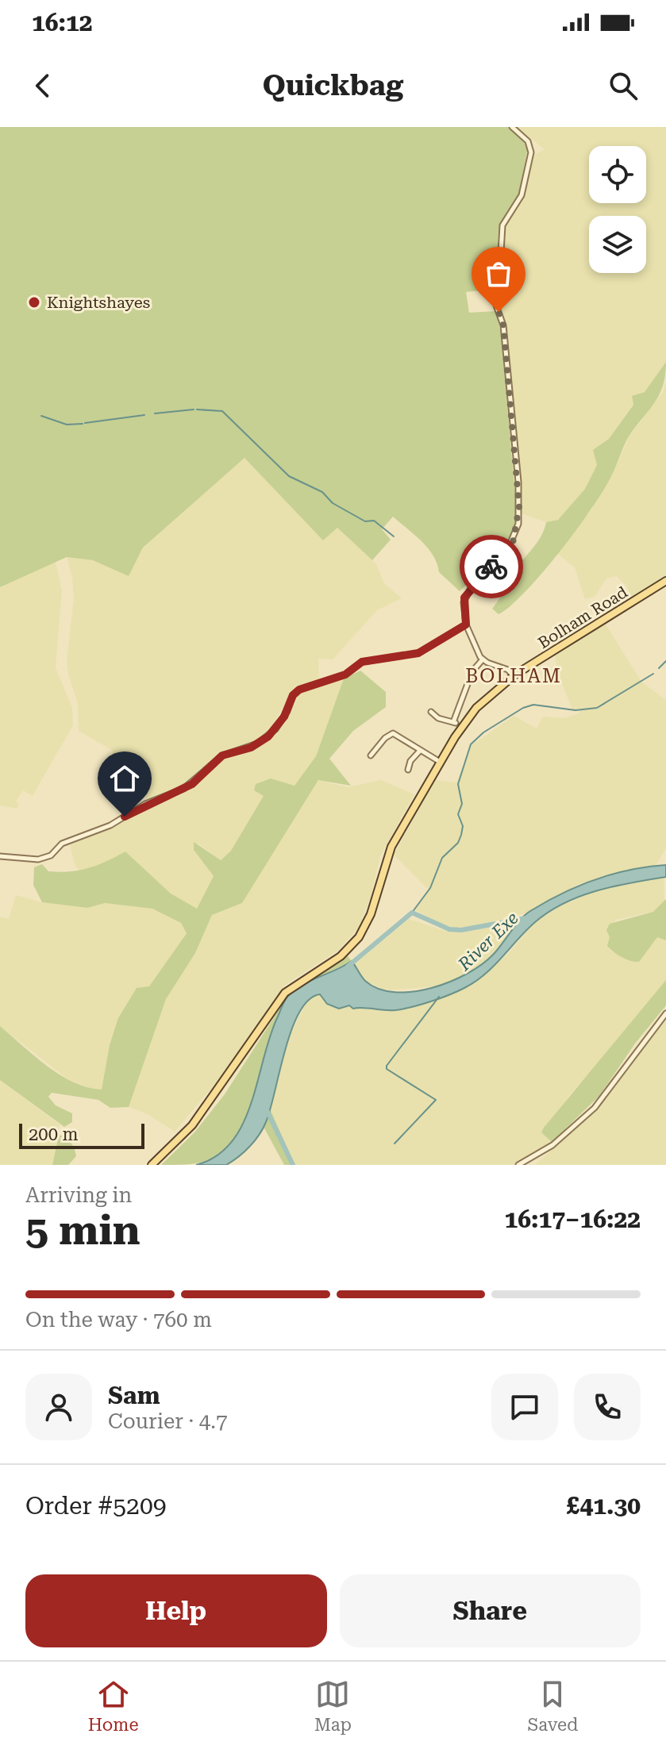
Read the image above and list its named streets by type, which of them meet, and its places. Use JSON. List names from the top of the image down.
{
  "streets": {
    "main road": ["Bolham Road"]
  },
  "districts": ["BOLHAM"],
  "water": ["River Exe"],
  "places": ["Knightshayes"],
  "scale_bar": "200 m",
  "page": {
    "status": "16:12",
    "header": "Quickbag",
    "scale": "200 m",
    "heading": ["5 min", "Arriving in", "16:17–16:22"],
    "panel": [
      "Sam",
      "Courier · 4.7",
      "Order #5209",
      "£41.30"
    ],
    "bar": "On the way · 760 m",
    "buttons": ["Help", "Share"],
    "tabs": ["Home", "Map", "Saved"]
  }
}
